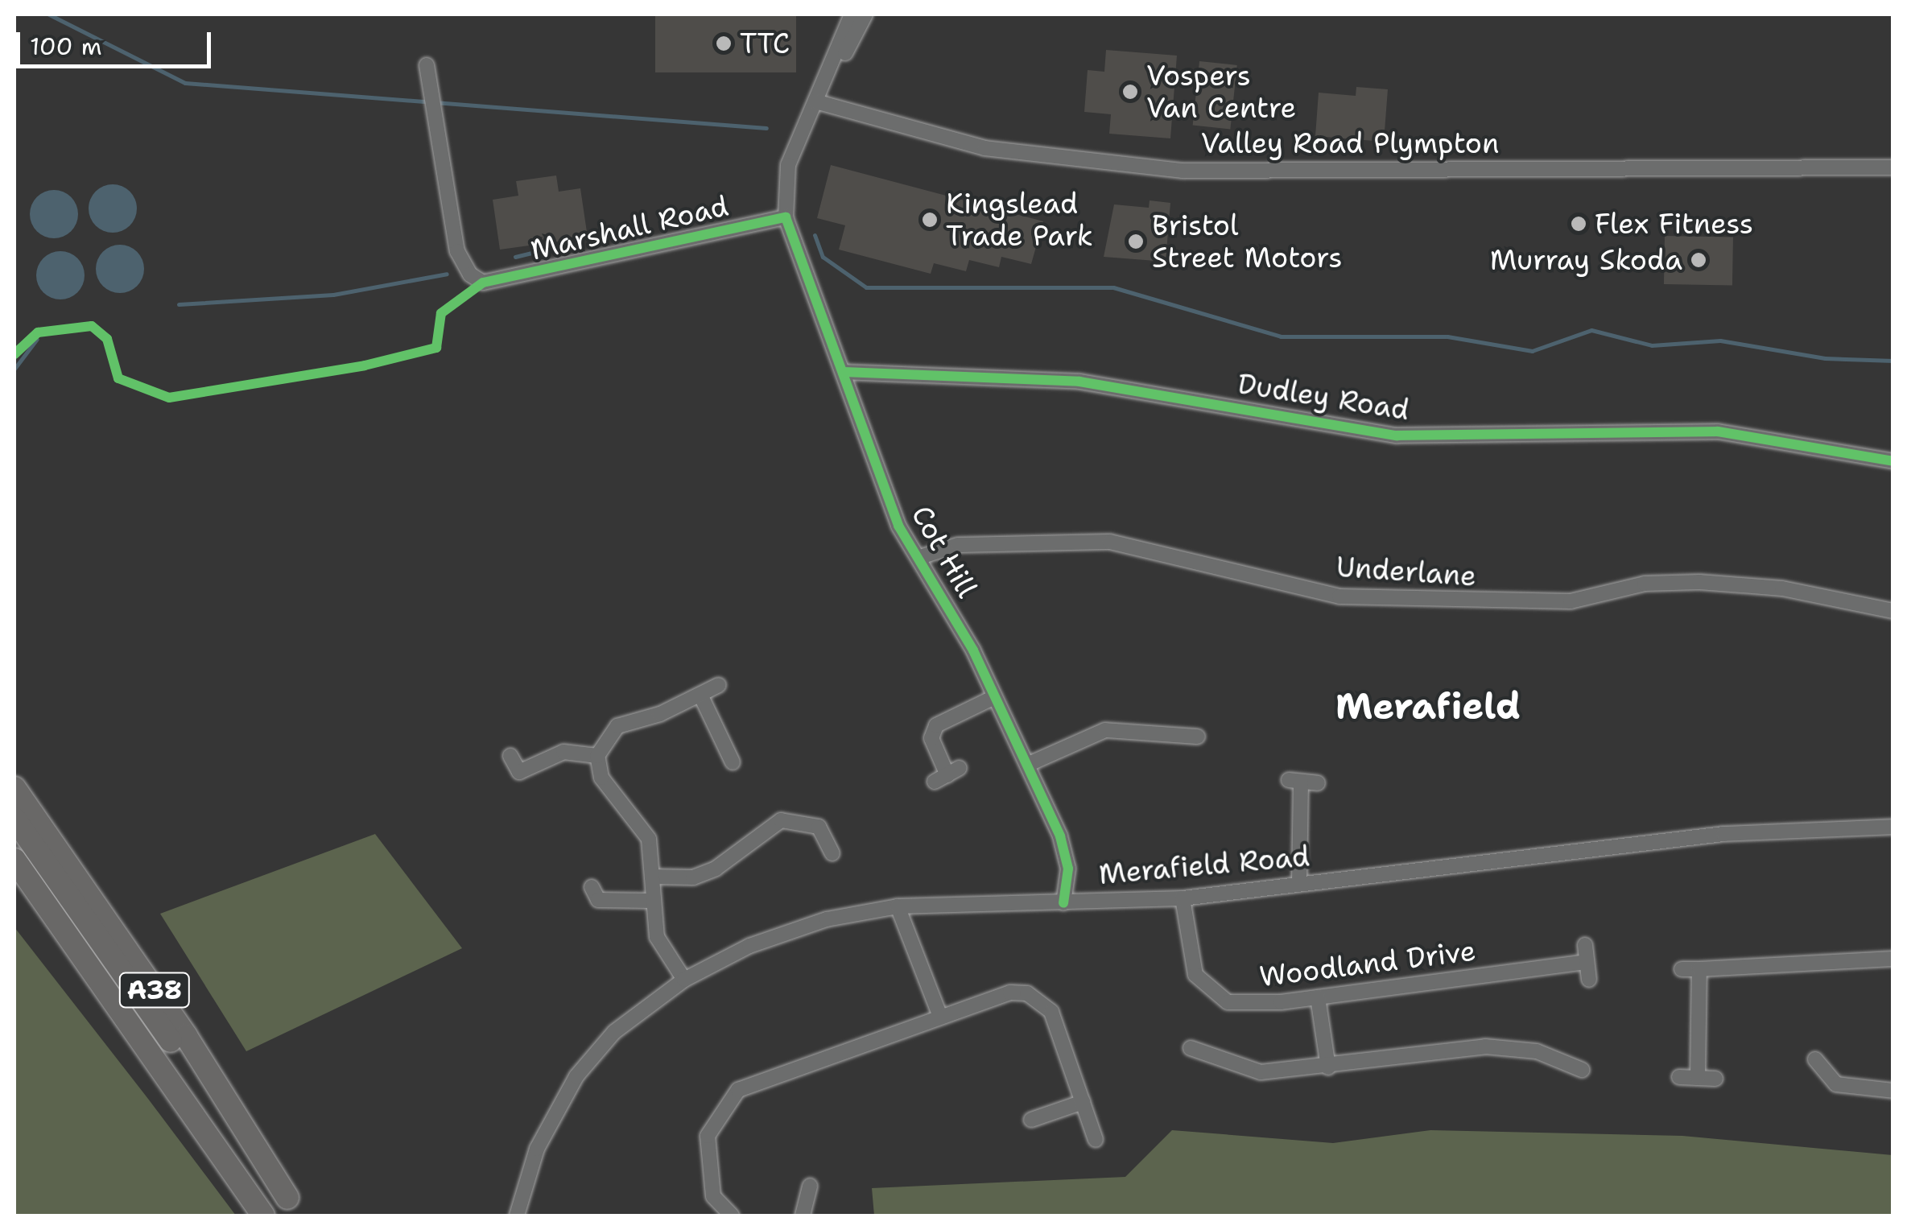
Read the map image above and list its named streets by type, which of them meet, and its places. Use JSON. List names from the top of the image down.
{
  "streets": {
    "highway": ["A38"],
    "street": [
      "Valley Road Plympton",
      "Marshall Road",
      "Dudley Road",
      "Cot Hill",
      "Underlane",
      "Merafield Road",
      "Woodland Drive"
    ]
  },
  "crossings": [
    ["Valley Road Plympton", "Cot Hill"],
    ["Marshall Road", "Cot Hill"],
    ["Dudley Road", "Cot Hill"],
    ["Cot Hill", "Underlane"],
    ["Cot Hill", "Merafield Road"],
    ["Merafield Road", "Woodland Drive"]
  ],
  "districts": ["Merafield"],
  "places": [
    "TTC",
    "Vospers Van Centre",
    "Kingslead Trade Park",
    "Flex Fitness",
    "Bristol Street Motors",
    "Murray Skoda"
  ],
  "scale_bar": "100 m"
}
